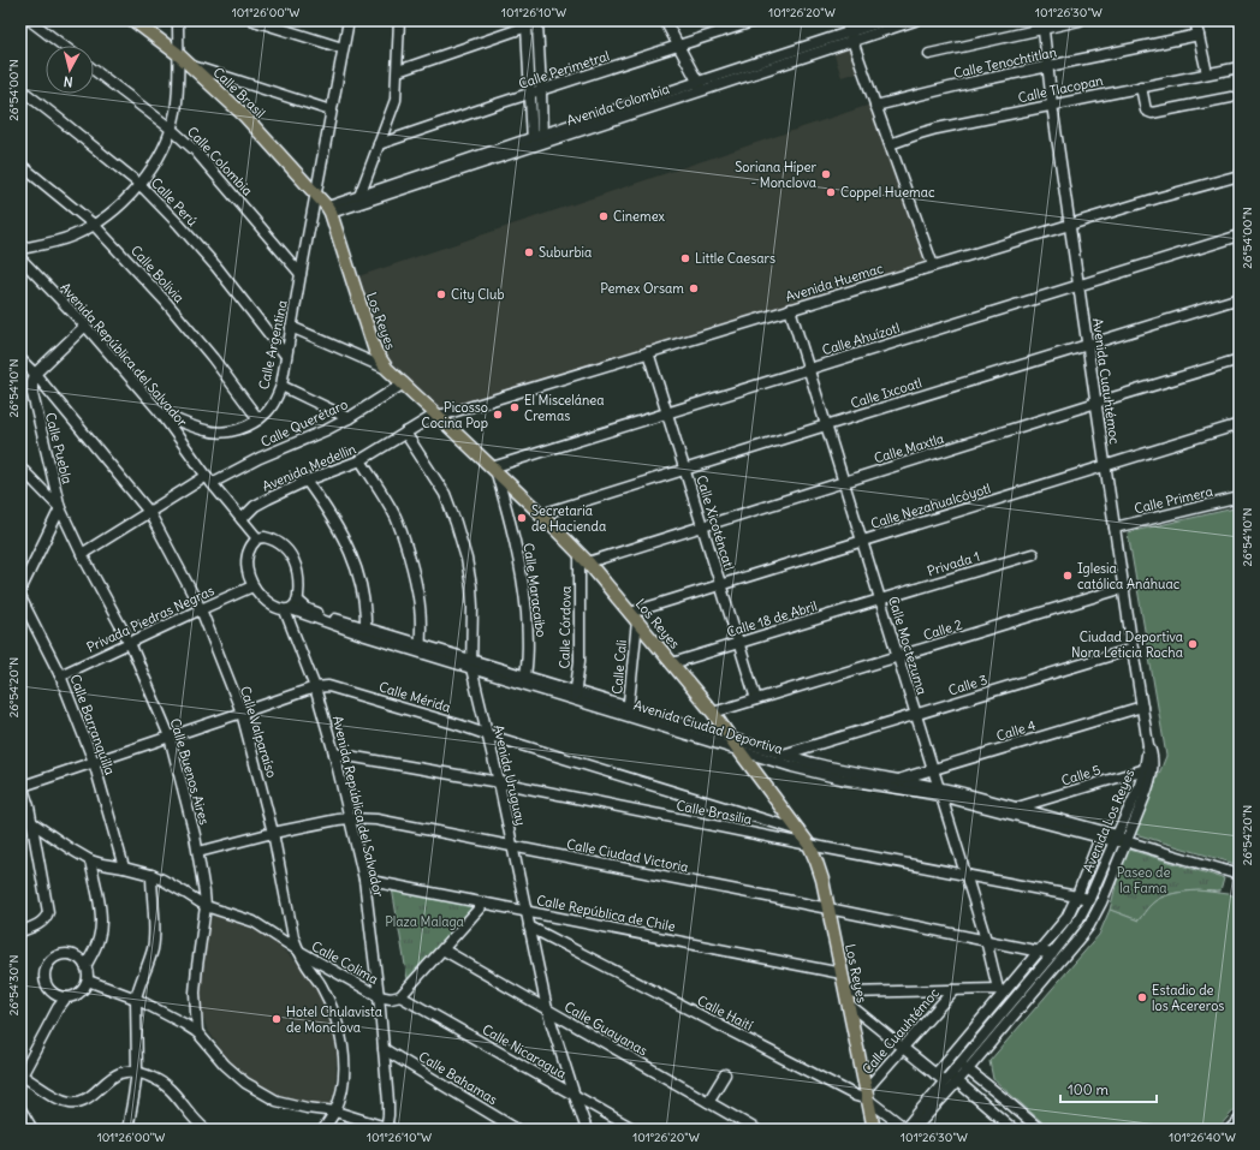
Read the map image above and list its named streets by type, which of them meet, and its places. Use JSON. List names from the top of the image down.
{
  "streets": {
    "main road": ["Calle Brasil", "Los Reyes"],
    "street": [
      "Calle Tenochtitlan",
      "Calle Perimetral",
      "Calle Tlacopan",
      "Avenida Colombia",
      "Calle Colombia",
      "Calle Perú",
      "Calle Bolivia",
      "Avenida Huemac",
      "Calle Ahuízotl",
      "Calle Argentina",
      "Avenida República del Salvador",
      "Avenida Cuauhtémoc",
      "Calle Ixcoatl",
      "Calle Querétaro",
      "Calle Puebla",
      "Calle Maxtla",
      "Avenida Medellin",
      "Calle Primera",
      "Calle Nezahualcóyotl",
      "Calle Xicoténcatl",
      "Privada 1",
      "Calle Maracaibo",
      "Privada Piedras Negras",
      "Calle 18 de Abril",
      "Calle Córdova",
      "Calle 2",
      "Calle Moctezuma",
      "Calle Cali",
      "Calle 3",
      "Calle Mérida",
      "Calle Barranquilla",
      "Avenida Ciudad Deportiva",
      "Calle 4",
      "Calle Valparaíso",
      "Calle Buenos Aires",
      "Avenida Uruguay",
      "Calle 5",
      "Calle Brasilia",
      "Avenida Los Reyes",
      "Calle Ciudad Victoria",
      "Calle República de Chile",
      "Calle Colima",
      "Calle Haití",
      "Calle Guayanas",
      "Calle Cuauhtémoc",
      "Calle Nicaragua",
      "Calle Bahamas"
    ]
  },
  "crossings": [
    ["Calle Tenochtitlan", "Avenida Cuauhtémoc"],
    ["Calle Tlacopan", "Avenida Cuauhtémoc"],
    ["Calle Brasil", "Los Reyes"],
    ["Calle Brasil", "Calle Argentina"],
    ["Avenida Colombia", "Los Reyes"],
    ["Calle Colombia", "Calle Argentina"],
    ["Calle Perú", "Calle Argentina"],
    ["Calle Bolivia", "Calle Argentina"],
    ["Avenida Huemac", "Los Reyes"],
    ["Avenida Huemac", "Avenida Cuauhtémoc"],
    ["Avenida Huemac", "Avenida Medellin"],
    ["Avenida Huemac", "Calle Xicoténcatl"],
    ["Avenida Huemac", "Calle Moctezuma"],
    ["Los Reyes", "Calle Ahuízotl"],
    ["Los Reyes", "Calle Argentina"],
    ["Los Reyes", "Calle Ixcoatl"],
    ["Los Reyes", "Calle Querétaro"],
    ["Los Reyes", "Calle Maxtla"],
    ["Los Reyes", "Avenida Medellin"],
    ["Los Reyes", "Calle Nezahualcóyotl"],
    ["Los Reyes", "Calle Maracaibo"],
    ["Los Reyes", "Calle 18 de Abril"],
    ["Los Reyes", "Calle Córdova"],
    ["Los Reyes", "Calle 2"],
    ["Los Reyes", "Calle Cali"],
    ["Los Reyes", "Calle Mérida"],
    ["Los Reyes", "Avenida Ciudad Deportiva"],
    ["Los Reyes", "Calle Brasilia"],
    ["Los Reyes", "Calle Ciudad Victoria"],
    ["Los Reyes", "Calle República de Chile"],
    ["Los Reyes", "Calle Haití"],
    ["Los Reyes", "Calle Cuauhtémoc"],
    ["Calle Ahuízotl", "Avenida Cuauhtémoc"],
    ["Calle Ahuízotl", "Calle Xicoténcatl"],
    ["Calle Ahuízotl", "Calle Maracaibo"],
    ["Calle Ahuízotl", "Calle Moctezuma"],
    ["Calle Argentina", "Avenida República del Salvador"],
    ["Avenida República del Salvador", "Calle Querétaro"],
    ["Avenida República del Salvador", "Avenida Medellin"],
    ["Avenida República del Salvador", "Privada Piedras Negras"],
    ["Avenida República del Salvador", "Calle Mérida"],
    ["Avenida República del Salvador", "Avenida Ciudad Deportiva"],
    ["Avenida República del Salvador", "Calle Brasilia"],
    ["Avenida República del Salvador", "Calle Ciudad Victoria"],
    ["Avenida República del Salvador", "Calle República de Chile"],
    ["Avenida República del Salvador", "Calle Colima"],
    ["Avenida República del Salvador", "Calle Bahamas"],
    ["Avenida Cuauhtémoc", "Calle Ixcoatl"],
    ["Avenida Cuauhtémoc", "Calle Maxtla"],
    ["Avenida Cuauhtémoc", "Calle Primera"],
    ["Avenida Cuauhtémoc", "Calle Nezahualcóyotl"],
    ["Avenida Cuauhtémoc", "Calle 2"],
    ["Avenida Cuauhtémoc", "Calle 3"],
    ["Avenida Cuauhtémoc", "Calle 4"],
    ["Avenida Cuauhtémoc", "Avenida Los Reyes"],
    ["Calle Ixcoatl", "Calle Xicoténcatl"],
    ["Calle Ixcoatl", "Calle Moctezuma"],
    ["Calle Querétaro", "Calle Valparaíso"],
    ["Calle Querétaro", "Calle Buenos Aires"],
    ["Calle Puebla", "Calle Valparaíso"],
    ["Calle Puebla", "Calle Buenos Aires"],
    ["Calle Maxtla", "Calle Xicoténcatl"],
    ["Calle Maxtla", "Calle Córdova"],
    ["Calle Maxtla", "Calle Moctezuma"],
    ["Avenida Medellin", "Avenida Uruguay"],
    ["Calle Nezahualcóyotl", "Calle Xicoténcatl"],
    ["Calle Nezahualcóyotl", "Calle Moctezuma"],
    ["Calle Nezahualcóyotl", "Calle Cali"],
    ["Calle Xicoténcatl", "Calle 18 de Abril"],
    ["Calle Xicoténcatl", "Calle 2"],
    ["Privada 1", "Calle 18 de Abril"],
    ["Privada 1", "Calle Moctezuma"],
    ["Calle Maracaibo", "Avenida Ciudad Deportiva"],
    ["Privada Piedras Negras", "Calle Barranquilla"],
    ["Privada Piedras Negras", "Avenida Ciudad Deportiva"],
    ["Privada Piedras Negras", "Calle Valparaíso"],
    ["Privada Piedras Negras", "Calle Buenos Aires"],
    ["Calle 18 de Abril", "Calle Moctezuma"],
    ["Calle Córdova", "Avenida Ciudad Deportiva"],
    ["Calle 2", "Calle Moctezuma"],
    ["Calle Moctezuma", "Calle 3"],
    ["Calle Moctezuma", "Avenida Ciudad Deportiva"],
    ["Calle Moctezuma", "Calle 4"],
    ["Calle Moctezuma", "Calle Brasilia"],
    ["Calle Moctezuma", "Calle Ciudad Victoria"],
    ["Calle Cali", "Avenida Ciudad Deportiva"],
    ["Calle 3", "Avenida Ciudad Deportiva"],
    ["Calle Mérida", "Calle Barranquilla"],
    ["Calle Mérida", "Calle Valparaíso"],
    ["Calle Mérida", "Calle Buenos Aires"],
    ["Calle Mérida", "Avenida Uruguay"],
    ["Calle Barranquilla", "Calle Colima"],
    ["Avenida Ciudad Deportiva", "Calle 4"],
    ["Avenida Ciudad Deportiva", "Avenida Uruguay"],
    ["Avenida Ciudad Deportiva", "Calle 5"],
    ["Avenida Ciudad Deportiva", "Avenida Los Reyes"],
    ["Calle Valparaíso", "Calle Ciudad Victoria"],
    ["Calle Valparaíso", "Calle Colima"],
    ["Calle Buenos Aires", "Calle Ciudad Victoria"],
    ["Calle Buenos Aires", "Calle Colima"],
    ["Avenida Uruguay", "Calle Brasilia"],
    ["Avenida Uruguay", "Calle Ciudad Victoria"],
    ["Avenida Uruguay", "Calle República de Chile"],
    ["Avenida Uruguay", "Calle Haití"],
    ["Avenida Uruguay", "Calle Guayanas"],
    ["Avenida Uruguay", "Calle Nicaragua"],
    ["Calle 5", "Avenida Los Reyes"],
    ["Calle Brasilia", "Avenida Los Reyes"],
    ["Avenida Los Reyes", "Calle Ciudad Victoria"],
    ["Avenida Los Reyes", "Calle Haití"],
    ["Calle Haití", "Calle Cuauhtémoc"]
  ],
  "parks": ["Paseo de la Fama", "Plaza Malaga"],
  "places": [
    "Soriana Híper - Monclova",
    "Coppel Huemac",
    "Cinemex",
    "Suburbia",
    "Little Caesars",
    "Pemex Orsam",
    "City Club",
    "El Miscelánea Cremas",
    "Picosso Cocina Pop",
    "Secretaria de Hacienda",
    "Iglesia católica Anáhuac",
    "Ciudad Deportiva Nora Leticia Rocha",
    "Estadio de los Acereros",
    "Hotel Chulavista de Monclova"
  ],
  "scale_bar": "100 m",
  "north": "bottom",
  "coordinates": [
    "101°26'00\"W",
    "101°26'10\"W",
    "101°26'20\"W",
    "101°26'30\"W",
    "26°54'00\"N",
    "26°54'10\"N",
    "26°54'20\"N",
    "26°54'30\"N",
    "101°26'40\"W"
  ]
}
